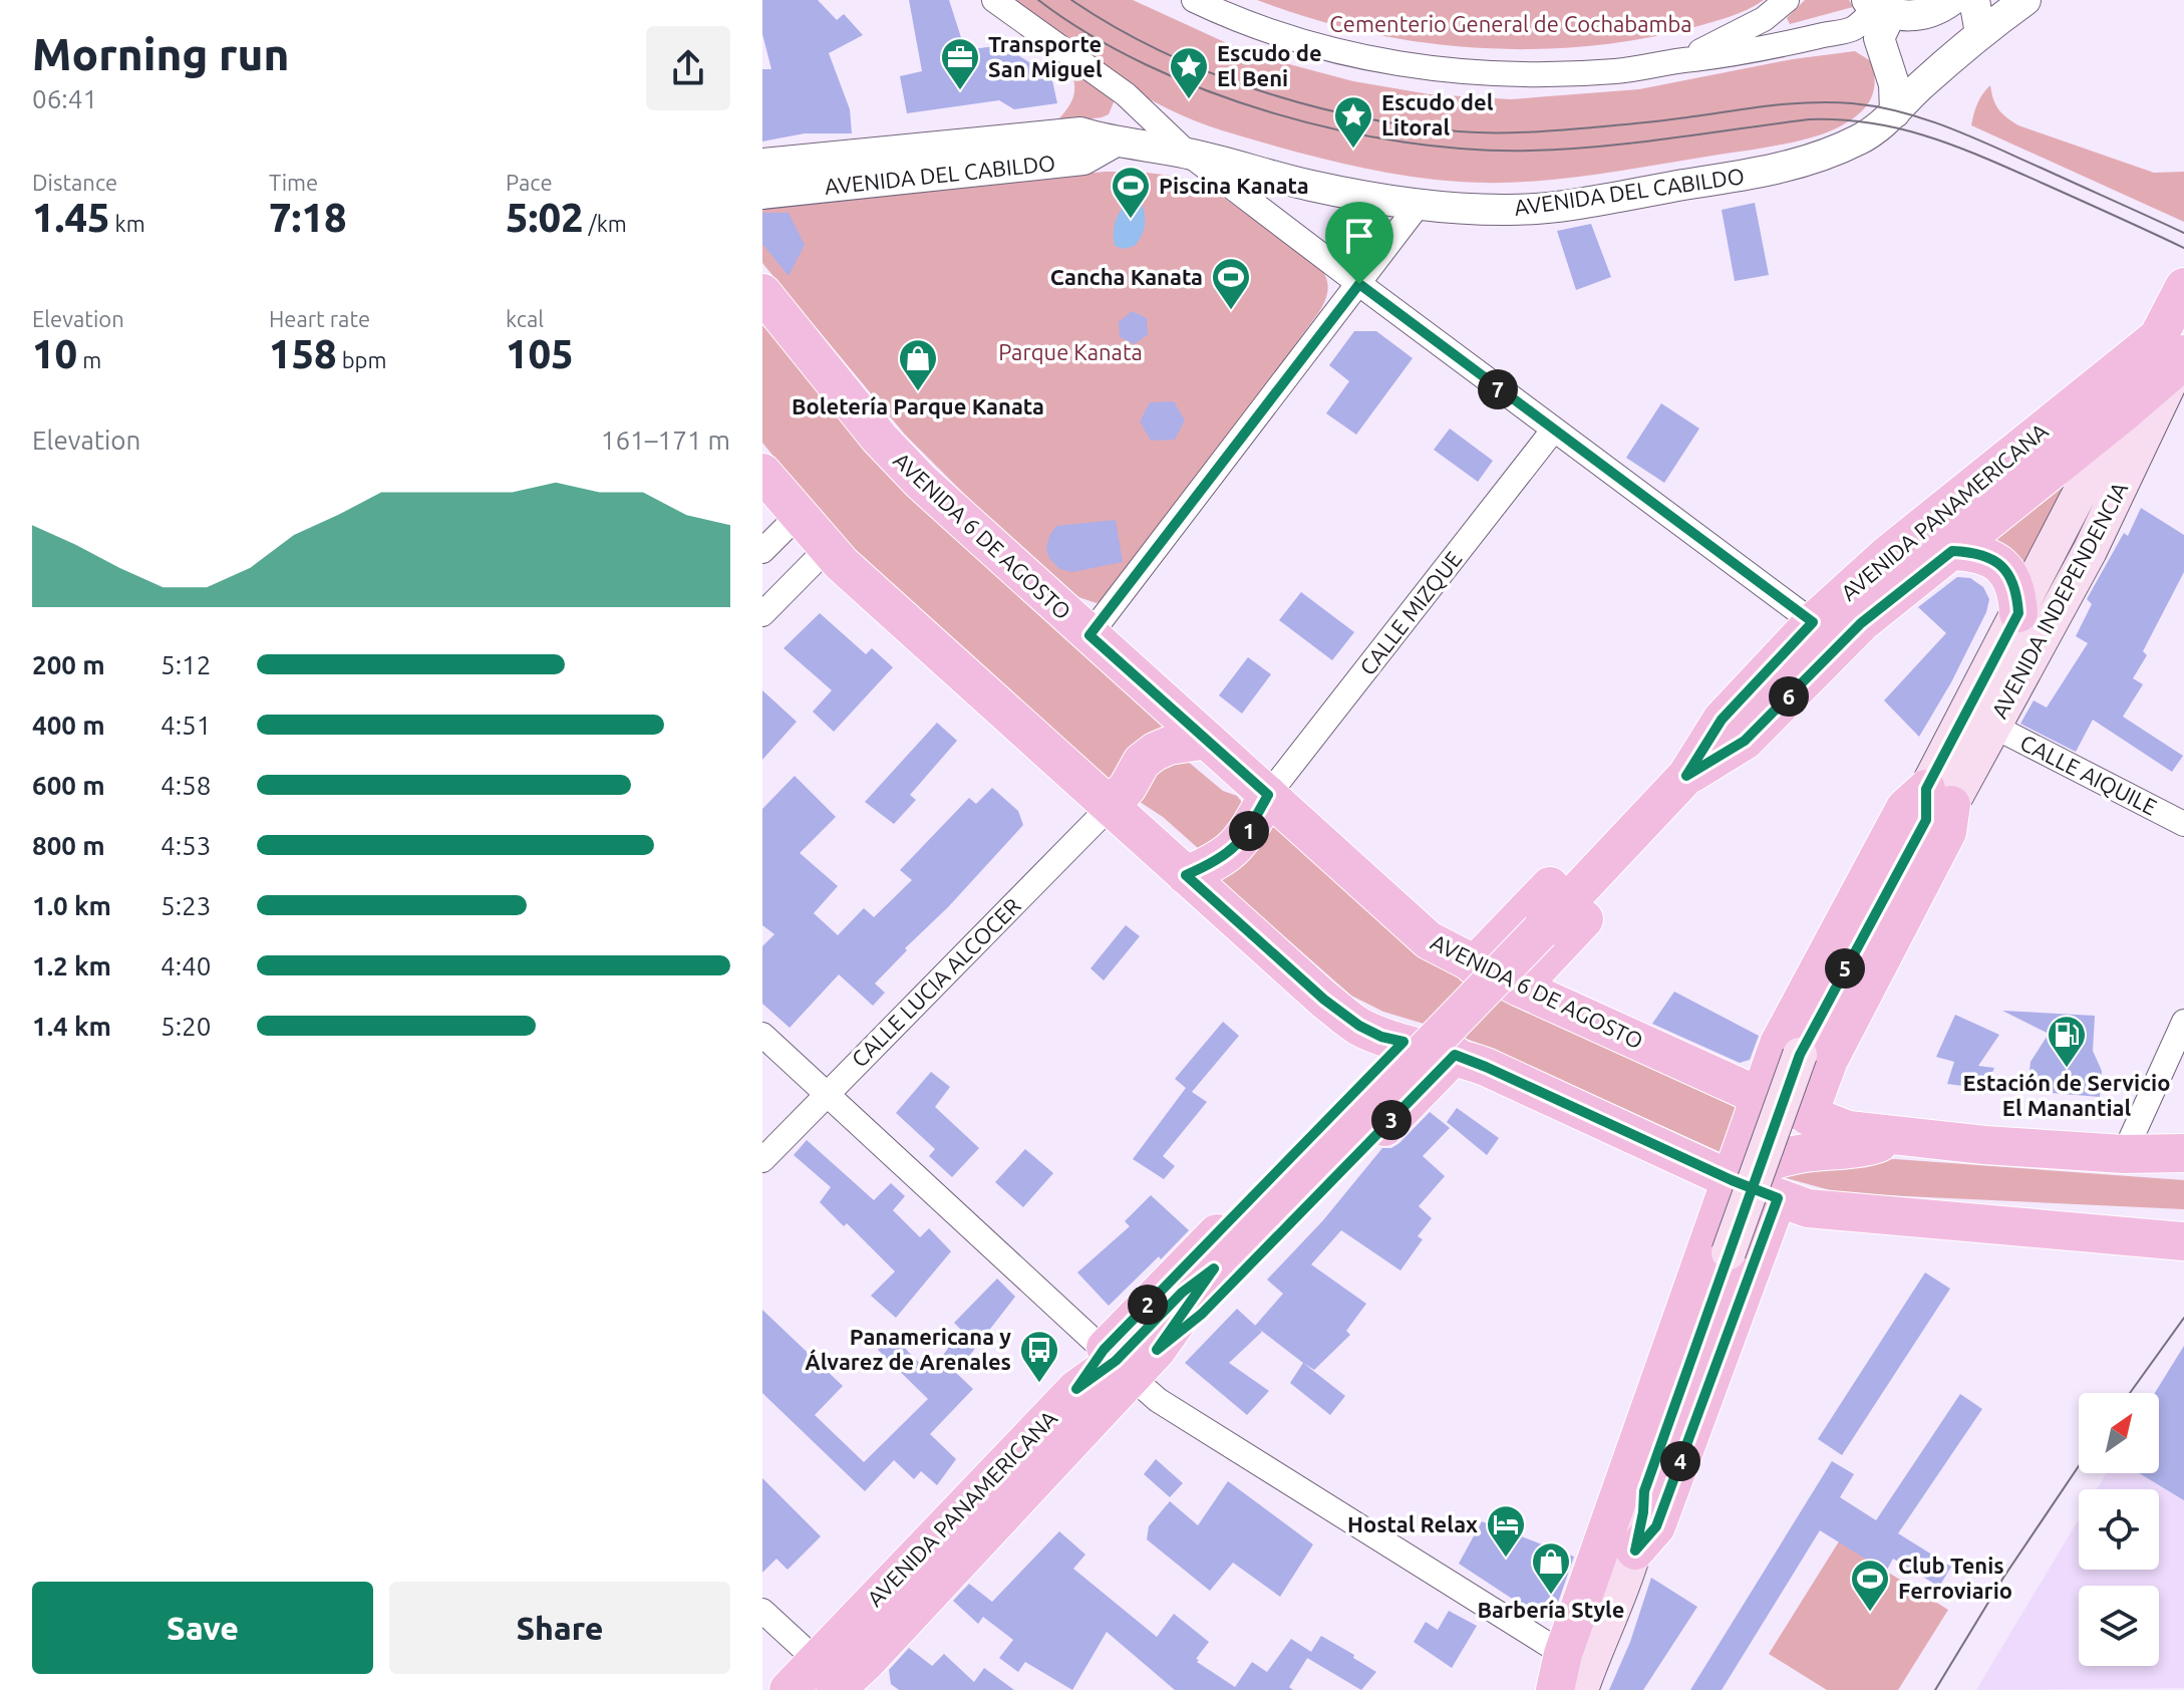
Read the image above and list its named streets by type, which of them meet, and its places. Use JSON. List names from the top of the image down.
{
  "streets": {
    "main road": ["AVENIDA PANAMERICANA", "AVENIDA 6 DE AGOSTO", "AVENIDA INDEPENDENCIA"],
    "street": [
      "AVENIDA DEL CABILDO",
      "CALLE MIZQUE",
      "CALLE AIQUILE",
      "CALLE LUCIA ALCOCER"
    ]
  },
  "crossings": [
    ["AVENIDA PANAMERICANA", "AVENIDA INDEPENDENCIA"],
    ["AVENIDA 6 DE AGOSTO", "CALLE MIZQUE"],
    ["AVENIDA 6 DE AGOSTO", "CALLE LUCIA ALCOCER"],
    ["AVENIDA INDEPENDENCIA", "CALLE AIQUILE"],
    ["CALLE MIZQUE", "CALLE LUCIA ALCOCER"]
  ],
  "parks": ["Cementerio General de Cochabamba", "Parque Kanata"],
  "places": {
    "office": ["Transporte San Miguel"],
    "place": ["Escudo de El Beni", "Escudo del Litoral"],
    "sports": ["Piscina Kanata", "Cancha Kanata", "Club Tenis Ferroviario"],
    "shop": ["Boletería Parque Kanata", "Barbería Style"],
    "fuel station": ["Estación de Servicio El Manantial"],
    "bus stop": ["Panamericana y Álvarez de Arenales"],
    "hotel": ["Hostal Relax"]
  },
  "north": "top right",
  "page": {
    "heading": ["Morning run", "06:41"],
    "stats": [
      ["Distance", "1.45 km"],
      ["Time", "7:18"],
      ["Pace", "5:02 /km"],
      ["Elevation", "10 m"],
      ["Heart rate", "158 bpm"],
      ["kcal", "105"]
    ],
    "pins": [
      "7",
      "6",
      "1",
      "5",
      "3",
      "2",
      "4"
    ],
    "chart": ["Elevation", "161–171 m"],
    "list": [
      {
        "name": "200 m",
        "note": "5:12"
      },
      {
        "name": "400 m",
        "note": "4:51"
      },
      {
        "name": "600 m",
        "note": "4:58"
      },
      {
        "name": "800 m",
        "note": "4:53"
      },
      {
        "name": "1.0 km",
        "note": "5:23"
      },
      {
        "name": "1.2 km",
        "note": "4:40"
      },
      {
        "name": "1.4 km",
        "note": "5:20"
      }
    ],
    "buttons": ["Save", "Share"]
  }
}
